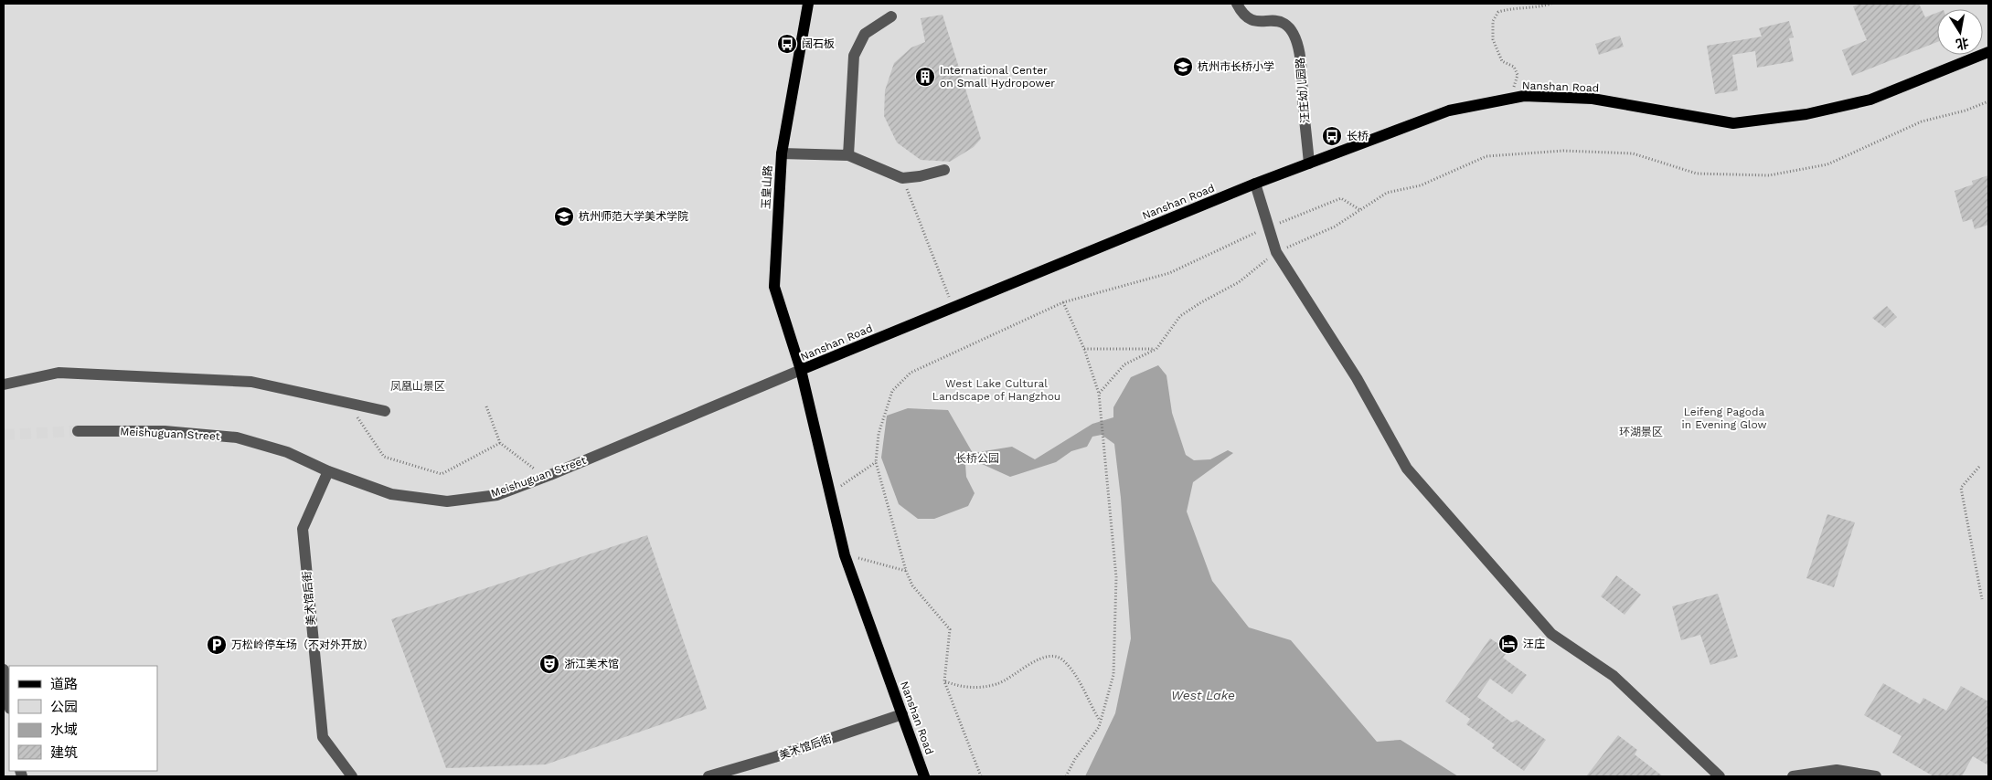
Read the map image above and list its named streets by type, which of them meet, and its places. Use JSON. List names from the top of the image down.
{
  "streets": {
    "main road": ["Nanshan Road", "玉皇山路"],
    "street": ["汪庄幼儿园路", "Meishuguan Street", "美术馆后街"]
  },
  "crossings": [
    ["Nanshan Road", "汪庄幼儿园路"],
    ["Nanshan Road", "玉皇山路"],
    ["Nanshan Road", "Meishuguan Street"],
    ["Nanshan Road", "美术馆后街"],
    ["玉皇山路", "Meishuguan Street"],
    ["Meishuguan Street", "美术馆后街"]
  ],
  "water": ["West Lake"],
  "parks": [
    "West Lake Cultural Landscape of Hangzhou",
    "凤凰山景区",
    "Leifeng Pagoda in Evening Glow",
    "环湖景区",
    "长桥公园"
  ],
  "places": {
    "bus stop": ["阔石板", "长桥"],
    "school or university": ["杭州市长桥小学", "杭州师范大学美术学院"],
    "building": ["International Center on Small Hydropower"],
    "hotel": ["汪庄"],
    "parking": ["万松岭停车场（不对外开放）"],
    "theatre": ["浙江美术馆"]
  },
  "legend": [
    "道路",
    "公园",
    "水域",
    "建筑"
  ],
  "north": "bottom"
}
